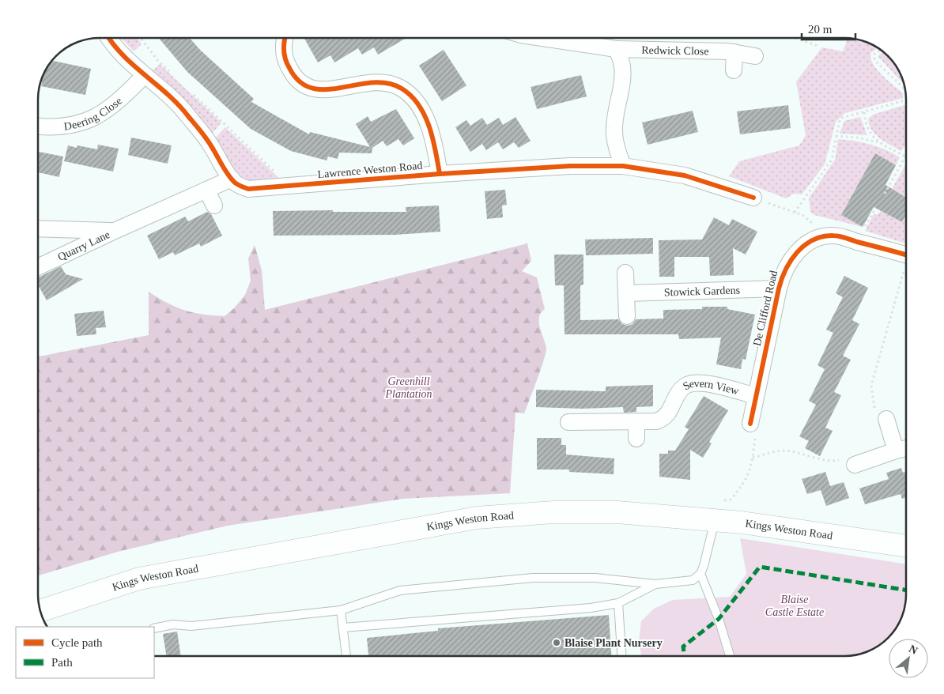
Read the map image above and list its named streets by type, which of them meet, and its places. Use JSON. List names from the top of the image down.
{
  "streets": {
    "main road": ["Kings Weston Road"],
    "street": [
      "Redwick Close",
      "Deering Close",
      "Lawrence Weston Road",
      "Quarry Lane",
      "Stowick Gardens",
      "De Clifford Road",
      "Severn View"
    ]
  },
  "crossings": [
    ["Deering Close", "Lawrence Weston Road"],
    ["Lawrence Weston Road", "Quarry Lane"],
    ["Stowick Gardens", "De Clifford Road"],
    ["De Clifford Road", "Severn View"]
  ],
  "parks": ["Greenhill Plantation", "Blaise Castle Estate"],
  "places": ["Blaise Plant Nursery"],
  "legend": ["Cycle path", "Path"],
  "scale_bar": "20 m",
  "north": "top right"
}
